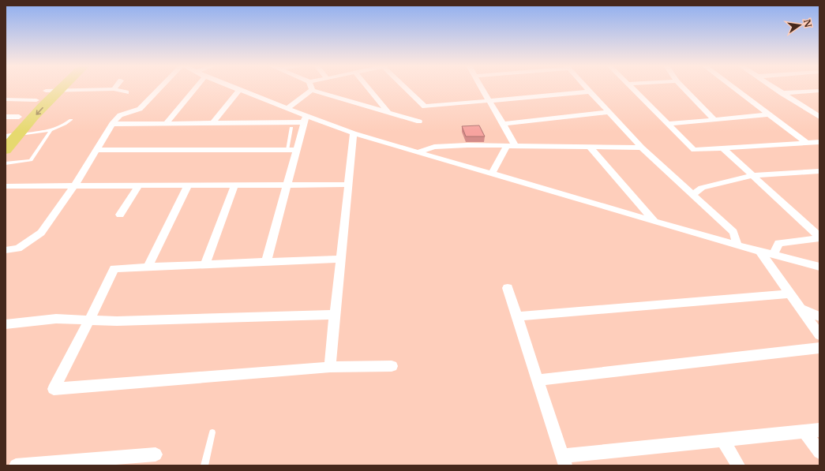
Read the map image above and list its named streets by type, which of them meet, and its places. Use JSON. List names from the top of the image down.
{
  "north": "right"
}
